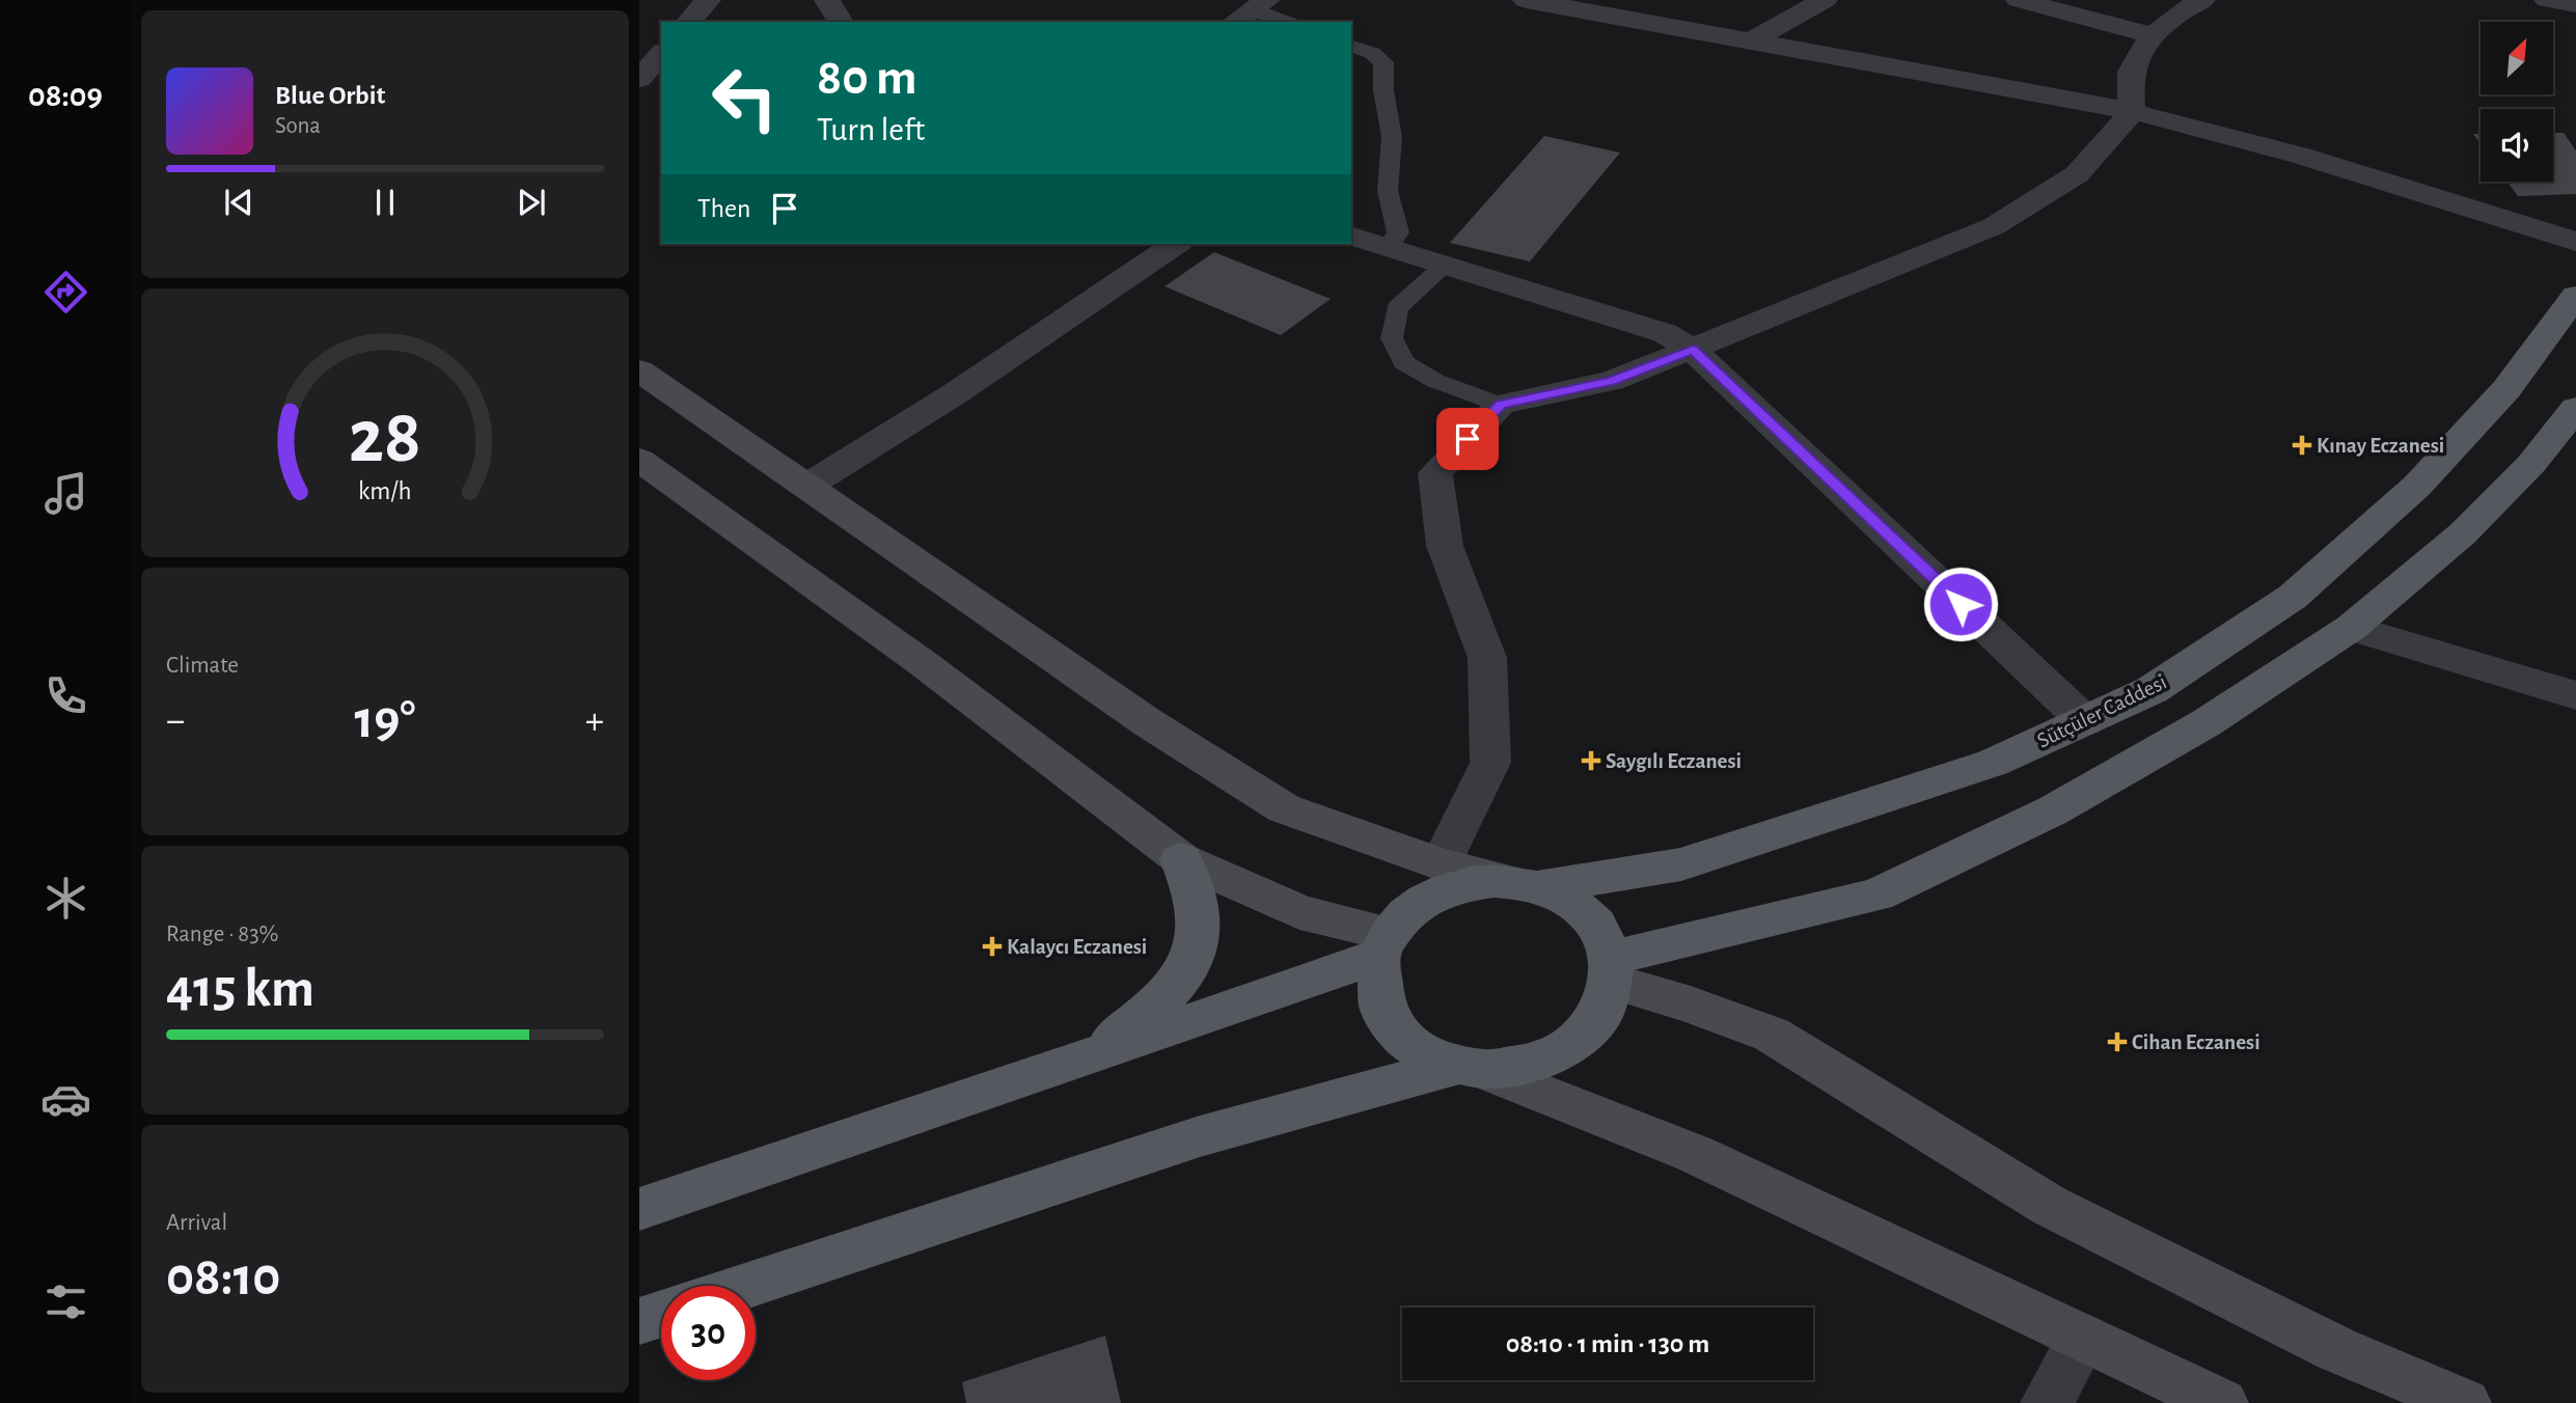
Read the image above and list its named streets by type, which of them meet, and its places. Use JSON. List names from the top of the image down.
{
  "streets": {
    "main road": ["Sütçüler Caddesi"]
  },
  "places": {
    "health": [
      "Kınay Eczanesi",
      "Saygılı Eczanesi",
      "Kalaycı Eczanesi",
      "Cihan Eczanesi"
    ]
  },
  "north": "top right",
  "page": {
    "tabs": "08:09",
    "turn": ["80 m", "Turn left"],
    "song": ["Blue Orbit", "Sona"],
    "then": "Then",
    "tile": [
      "Climate",
      ["Range · 83%", "415 km"],
      ["Arrival", "08:10"]
    ],
    "heat": ["−", "19°", "+"],
    "limit": "30",
    "trip": "08:10 · 1 min · 130 m",
    "gauge": ["28", "km/h"]
  }
}
